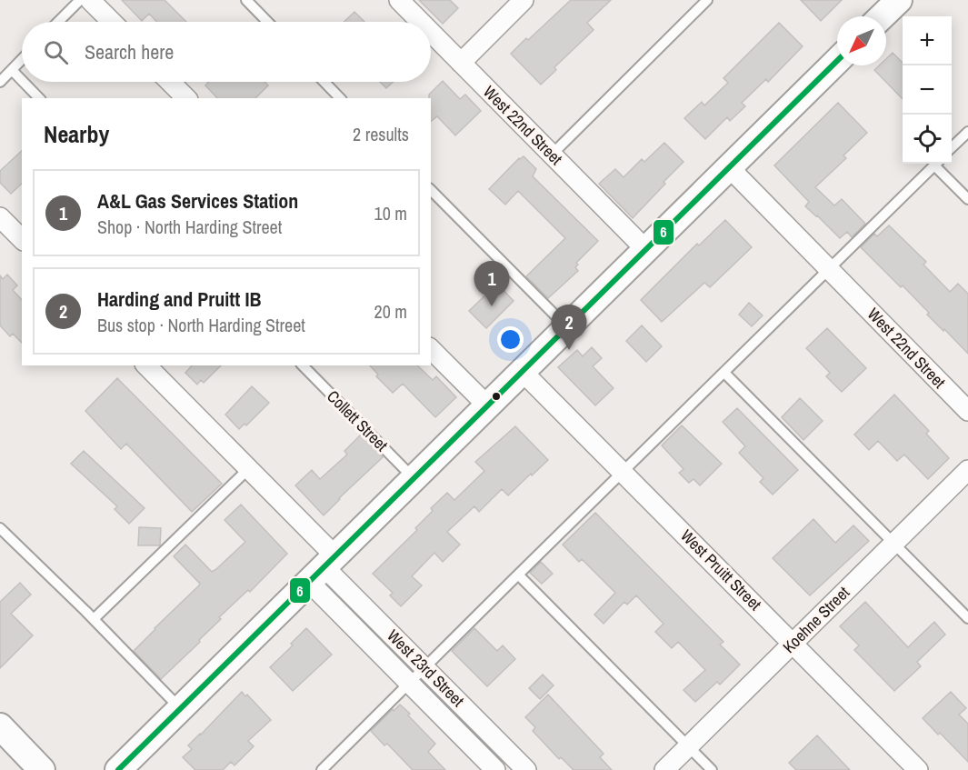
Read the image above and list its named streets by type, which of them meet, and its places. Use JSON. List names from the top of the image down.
{
  "streets": {
    "street": [
      "West 22nd Street",
      "West Pruitt Street",
      "Koehne Street",
      "West 23rd Street"
    ],
    "lane": ["Collett Street"]
  },
  "crossings": [
    ["West Pruitt Street", "Koehne Street"]
  ],
  "lines": ["transit line 6"],
  "north": "bottom left",
  "page": {
    "map_buttons": ["+", "−"],
    "search": "Search here",
    "heading": ["Nearby", "2 results"],
    "list": [
      {
        "mark": "1",
        "name": "A&L Gas Services Station",
        "note": "Shop · North Harding Street",
        "value": "10 m"
      },
      {
        "mark": "2",
        "name": "Harding and Pruitt IB",
        "note": "Bus stop · North Harding Street",
        "value": "20 m"
      }
    ],
    "pins": ["1", "2"]
  }
}
